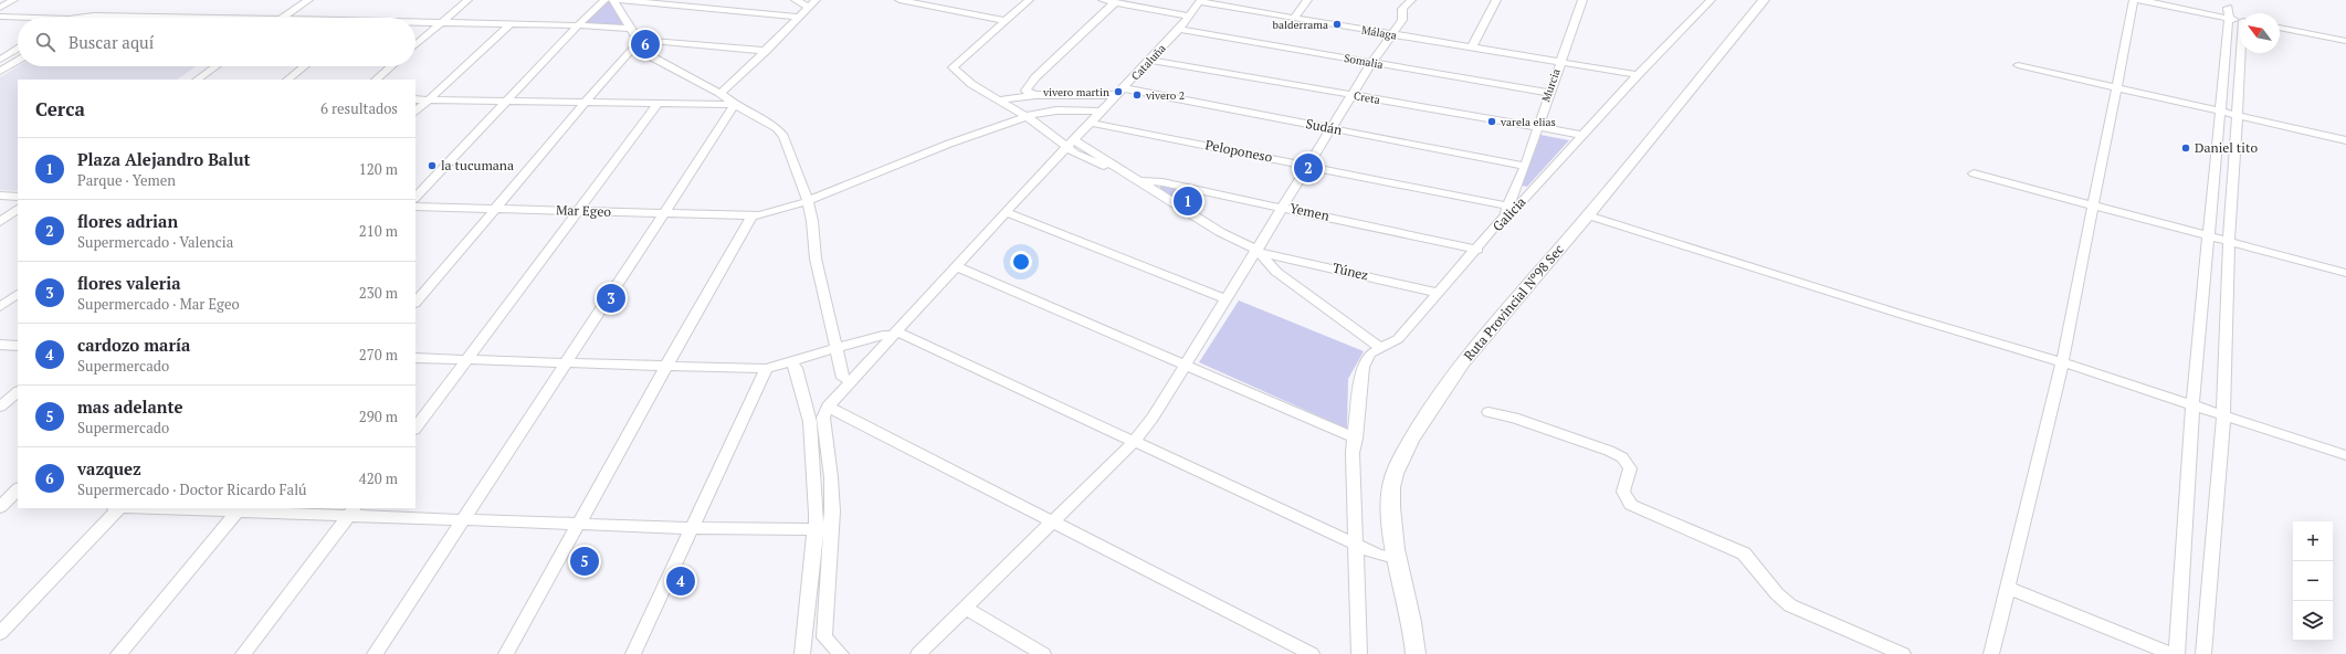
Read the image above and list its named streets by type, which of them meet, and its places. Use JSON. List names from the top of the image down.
{
  "streets": {
    "street": [
      "Málaga",
      "Somalia",
      "Cataluña",
      "Murcia",
      "Creta",
      "Sudán",
      "Peloponeso",
      "Mar Egeo",
      "Yemen",
      "Galicia",
      "Túnez",
      "Ruta Provincial Nº98 Sec"
    ]
  },
  "crossings": [
    ["Málaga", "Cataluña"],
    ["Málaga", "Murcia"],
    ["Málaga", "Galicia"],
    ["Somalia", "Cataluña"],
    ["Somalia", "Murcia"],
    ["Cataluña", "Creta"],
    ["Cataluña", "Sudán"],
    ["Cataluña", "Peloponeso"],
    ["Cataluña", "Mar Egeo"],
    ["Murcia", "Creta"],
    ["Murcia", "Sudán"],
    ["Murcia", "Peloponeso"],
    ["Murcia", "Galicia"],
    ["Creta", "Galicia"],
    ["Peloponeso", "Galicia"],
    ["Yemen", "Galicia"],
    ["Galicia", "Túnez"]
  ],
  "places": [
    "balderrama",
    "vivero martin",
    "vivero 2",
    "varela elias",
    "Daniel tito",
    "la tucumana"
  ],
  "north": "top left",
  "page": {
    "search": "Buscar aquí",
    "pins": [
      "6",
      "2",
      "1",
      "3",
      "5",
      "4"
    ],
    "heading": ["Cerca", "6 resultados"],
    "list": [
      {
        "mark": "1",
        "name": "Plaza Alejandro Balut",
        "note": "Parque · Yemen",
        "value": "120 m"
      },
      {
        "mark": "2",
        "name": "flores adrian",
        "note": "Supermercado · Valencia",
        "value": "210 m"
      },
      {
        "mark": "3",
        "name": "flores valeria",
        "note": "Supermercado · Mar Egeo",
        "value": "230 m"
      },
      {
        "mark": "4",
        "name": "cardozo maría",
        "note": "Supermercado",
        "value": "270 m"
      },
      {
        "mark": "5",
        "name": "mas adelante",
        "note": "Supermercado",
        "value": "290 m"
      },
      {
        "mark": "6",
        "name": "vazquez",
        "note": "Supermercado · Doctor Ricardo Falú",
        "value": "420 m"
      }
    ],
    "map_buttons": ["+", "−"]
  }
}
